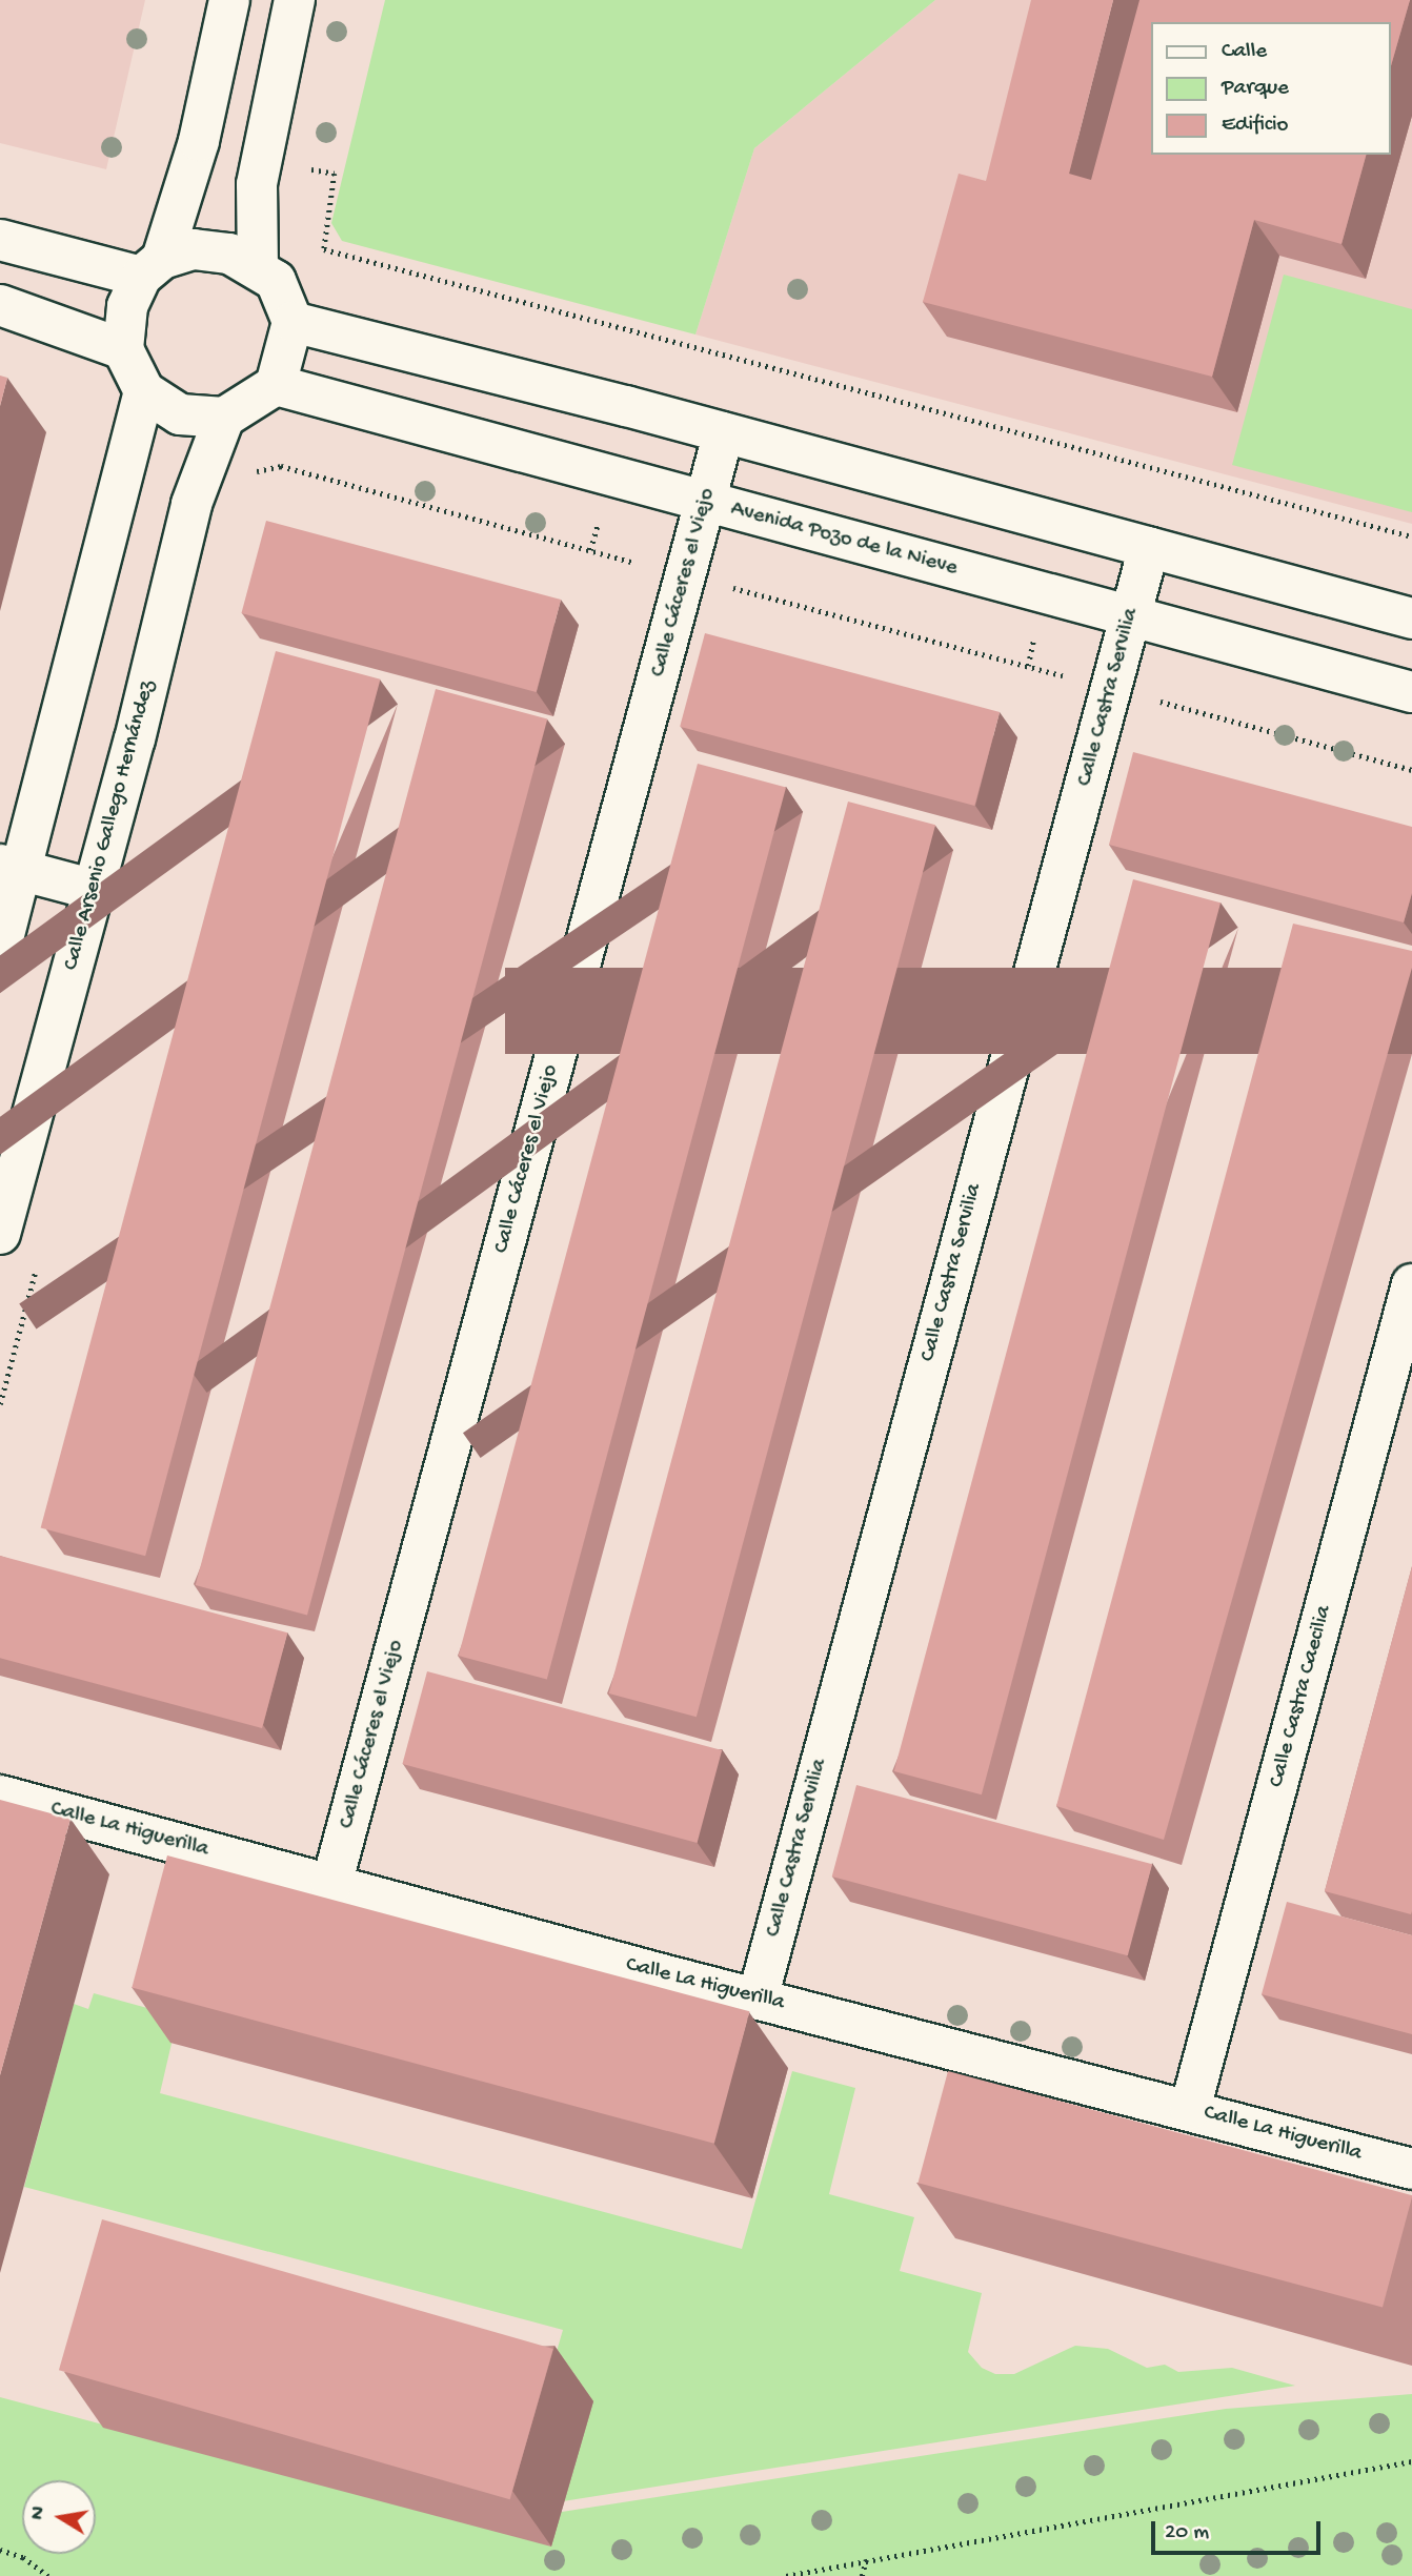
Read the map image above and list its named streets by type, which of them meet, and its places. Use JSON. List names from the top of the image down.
{
  "streets": {
    "street": [
      "Avenida Pozo de la Nieve",
      "Calle Cáceres el Viejo",
      "Calle Castra Servilia",
      "Calle Arsenio Gallego Hernández",
      "Calle Castra Caecilia",
      "Calle La Higuerilla"
    ]
  },
  "crossings": [
    ["Avenida Pozo de la Nieve", "Calle Cáceres el Viejo"],
    ["Avenida Pozo de la Nieve", "Calle Castra Servilia"],
    ["Avenida Pozo de la Nieve", "Calle Arsenio Gallego Hernández"],
    ["Calle Cáceres el Viejo", "Calle La Higuerilla"],
    ["Calle Castra Servilia", "Calle La Higuerilla"],
    ["Calle Castra Caecilia", "Calle La Higuerilla"]
  ],
  "legend": ["Calle", "Parque", "Edificio"],
  "scale_bar": "20 m",
  "north": "left"
}
